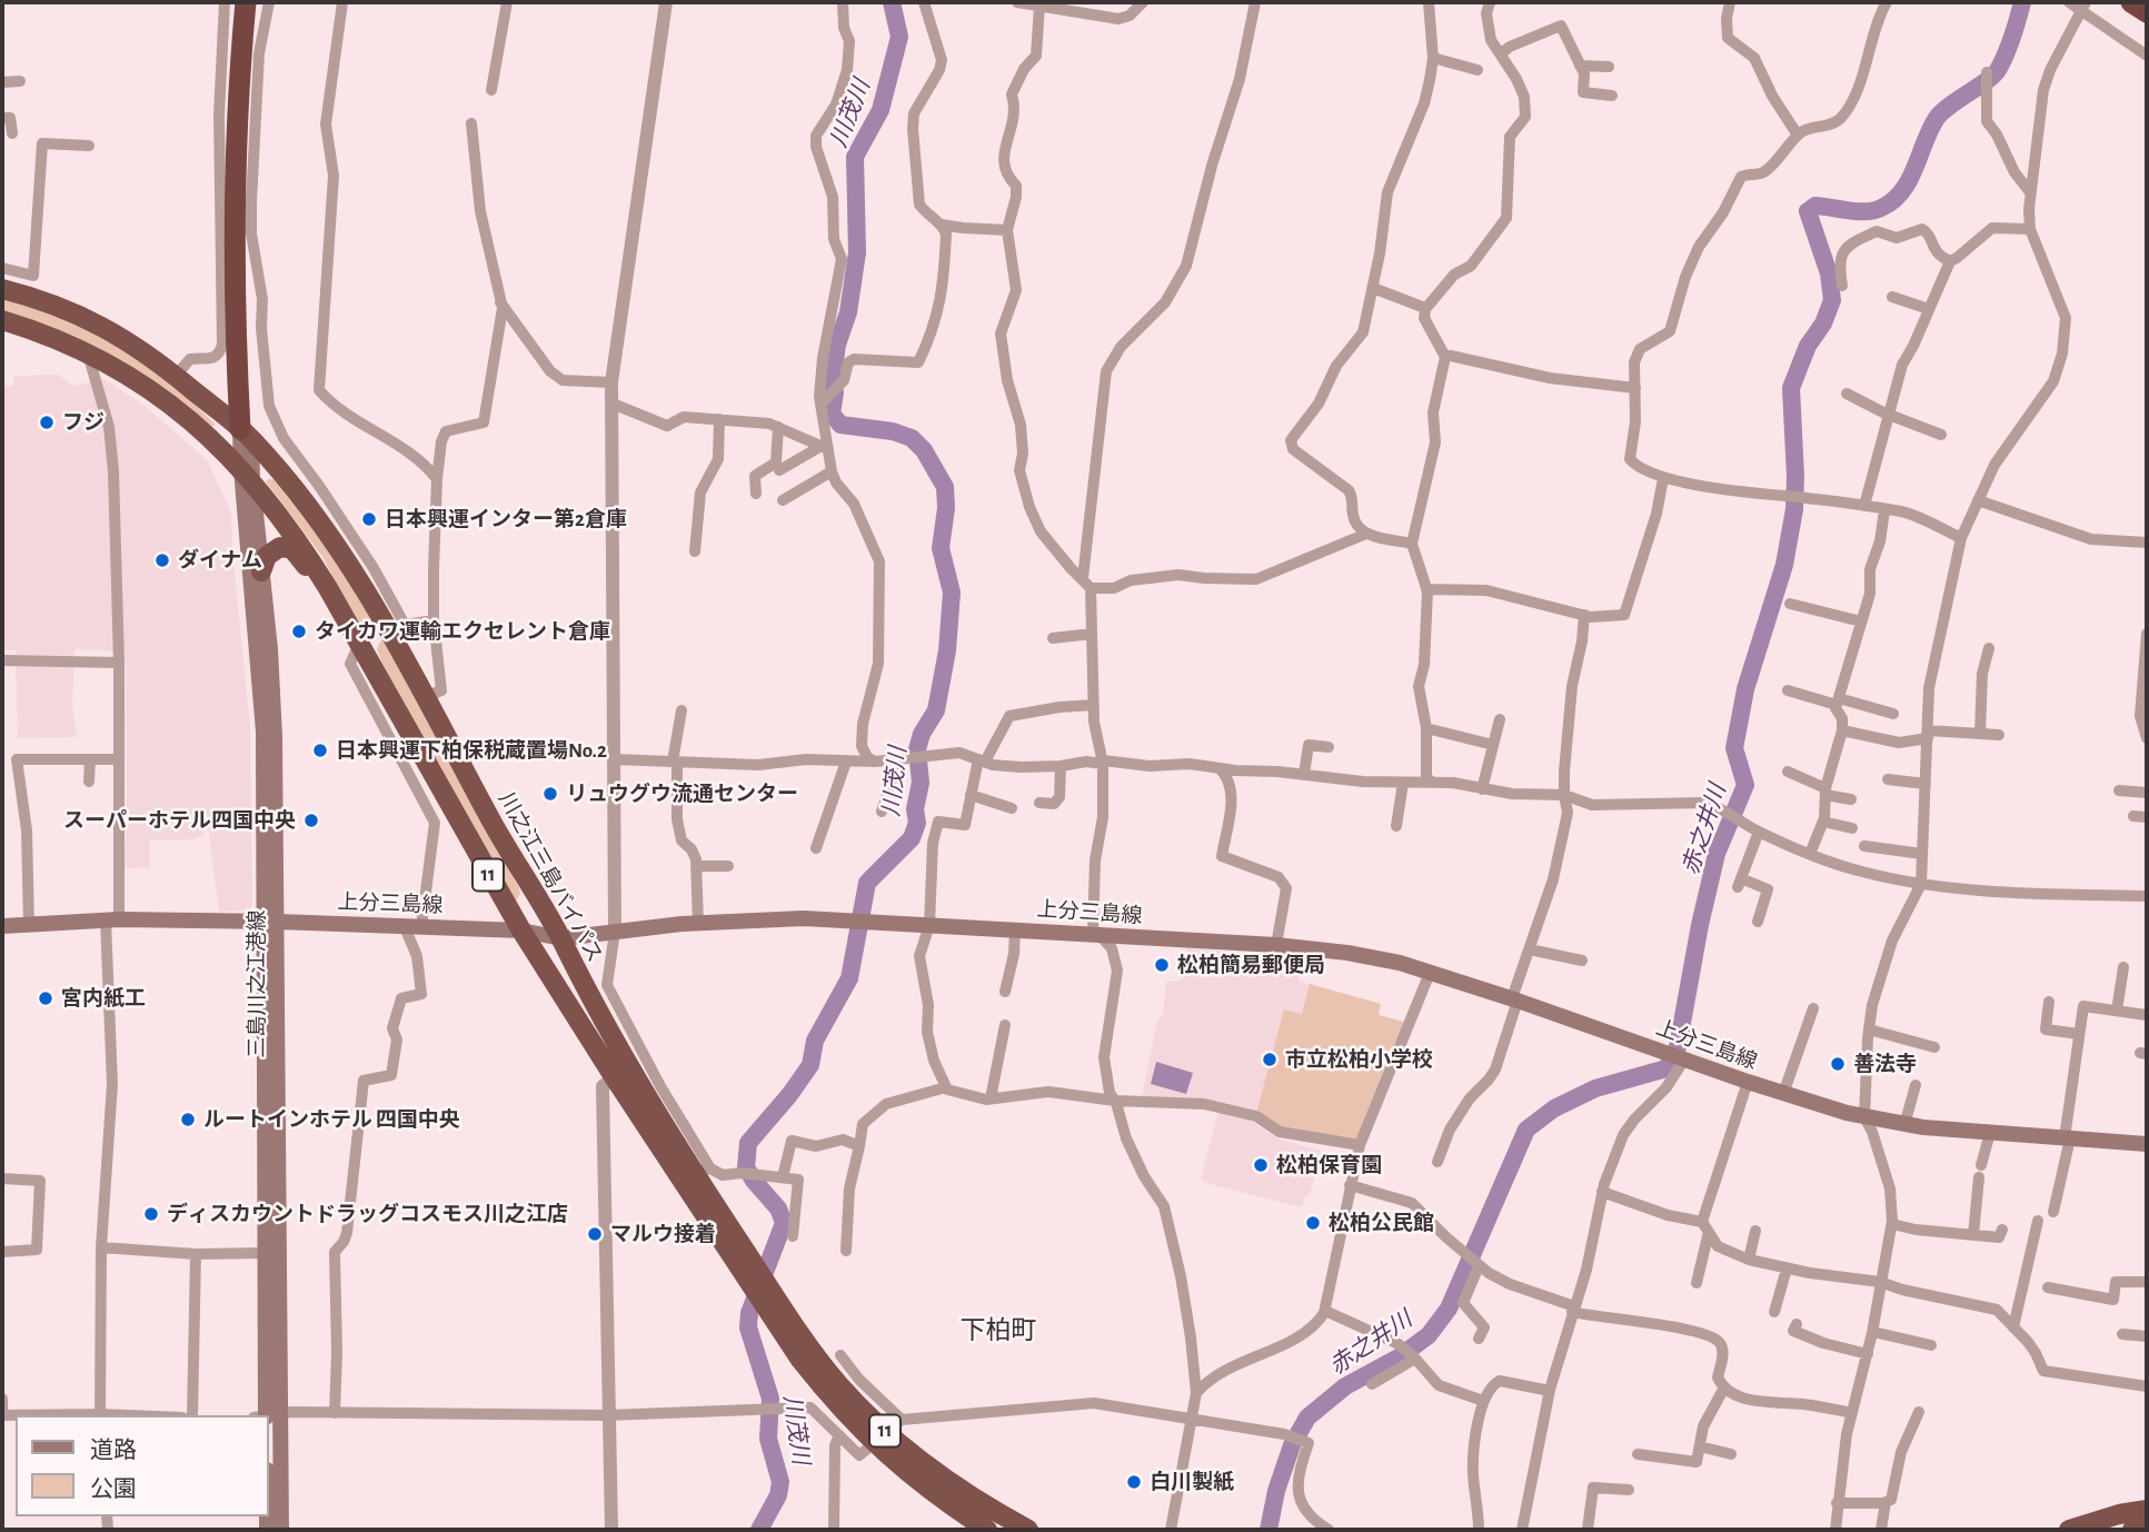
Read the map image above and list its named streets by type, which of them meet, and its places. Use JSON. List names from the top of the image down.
{
  "streets": {
    "highway": ["11", "川之江三島バイパス"],
    "main road": ["上分三島線", "三島川之江港線"]
  },
  "crossings": [
    ["川之江三島バイパス", "上分三島線"],
    ["川之江三島バイパス", "三島川之江港線"],
    ["上分三島線", "三島川之江港線"]
  ],
  "districts": ["下柏町"],
  "water": ["川茂川", "赤之井川"],
  "places": [
    "フジ",
    "日本興運インター第2倉庫",
    "ダイナム",
    "タイカワ運輸エクセレント倉庫",
    "日本興運下柏保税蔵置場No.2",
    "リュウグウ流通センター",
    "スーパーホテル四国中央",
    "松柏簡易郵便局",
    "宮内紙工",
    "市立松柏小学校",
    "善法寺",
    "ルートインホテル 四国中央",
    "松柏保育園",
    "ディスカウントドラッグコスモス川之江店",
    "松柏公民館",
    "マルウ接着",
    "白川製紙"
  ],
  "legend": ["道路", "公園"]
}
